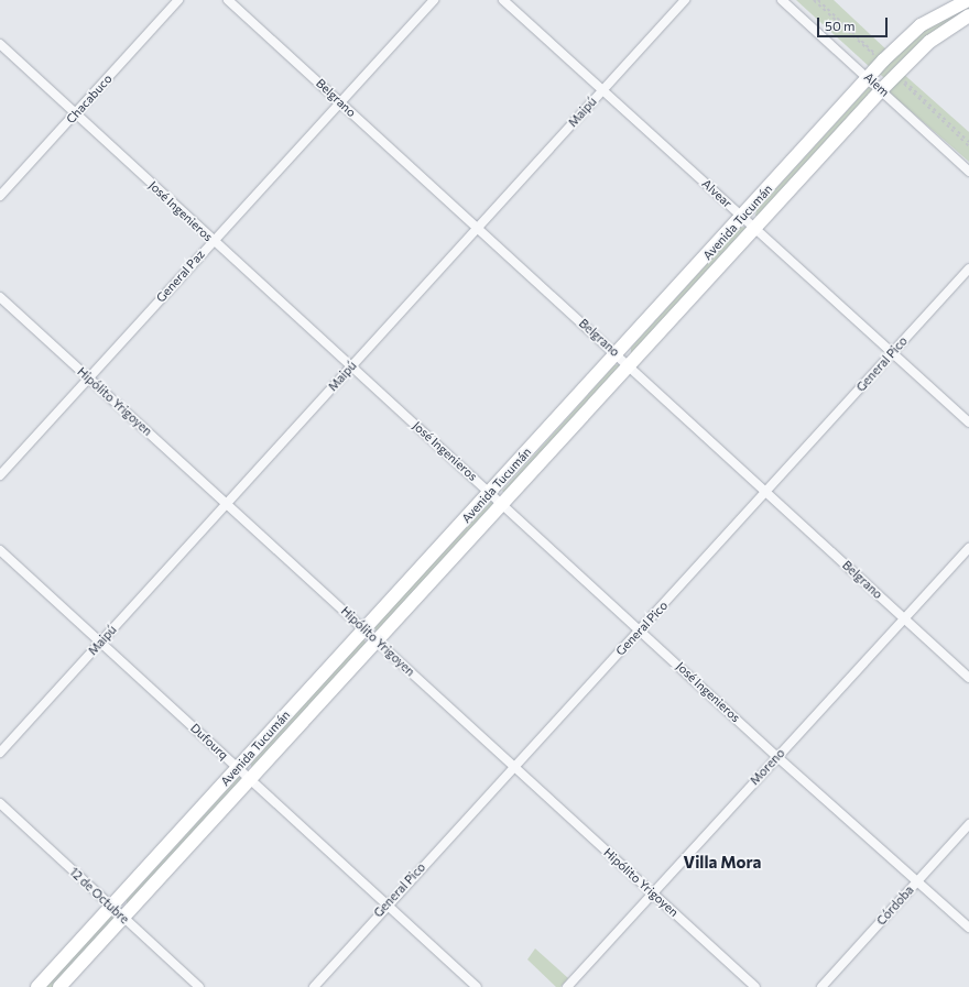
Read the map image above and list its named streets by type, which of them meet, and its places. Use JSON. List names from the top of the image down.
{
  "streets": {
    "main road": ["Avenida Tucumán"],
    "street": [
      "Alem",
      "Belgrano",
      "Chacabuco",
      "Maipú",
      "Alvear",
      "José Ingenieros",
      "General Paz",
      "General Pico",
      "Hipólito Yrigoyen",
      "Dufourq",
      "Moreno",
      "12 de Octubre",
      "Córdoba"
    ]
  },
  "crossings": [
    ["Alem", "Avenida Tucumán"],
    ["Belgrano", "Maipú"],
    ["Belgrano", "Avenida Tucumán"],
    ["Belgrano", "General Paz"],
    ["Belgrano", "General Pico"],
    ["Belgrano", "Moreno"],
    ["Chacabuco", "José Ingenieros"],
    ["Maipú", "Alvear"],
    ["Maipú", "José Ingenieros"],
    ["Maipú", "Hipólito Yrigoyen"],
    ["Maipú", "Dufourq"],
    ["Alvear", "Avenida Tucumán"],
    ["Alvear", "General Pico"],
    ["José Ingenieros", "Avenida Tucumán"],
    ["José Ingenieros", "General Paz"],
    ["José Ingenieros", "General Pico"],
    ["José Ingenieros", "Moreno"],
    ["José Ingenieros", "Córdoba"],
    ["Avenida Tucumán", "Hipólito Yrigoyen"],
    ["Avenida Tucumán", "Dufourq"],
    ["Avenida Tucumán", "12 de Octubre"],
    ["General Paz", "Hipólito Yrigoyen"],
    ["General Pico", "Hipólito Yrigoyen"],
    ["General Pico", "Dufourq"],
    ["Hipólito Yrigoyen", "Moreno"]
  ],
  "districts": ["Villa Mora"],
  "scale_bar": "50 m"
}
